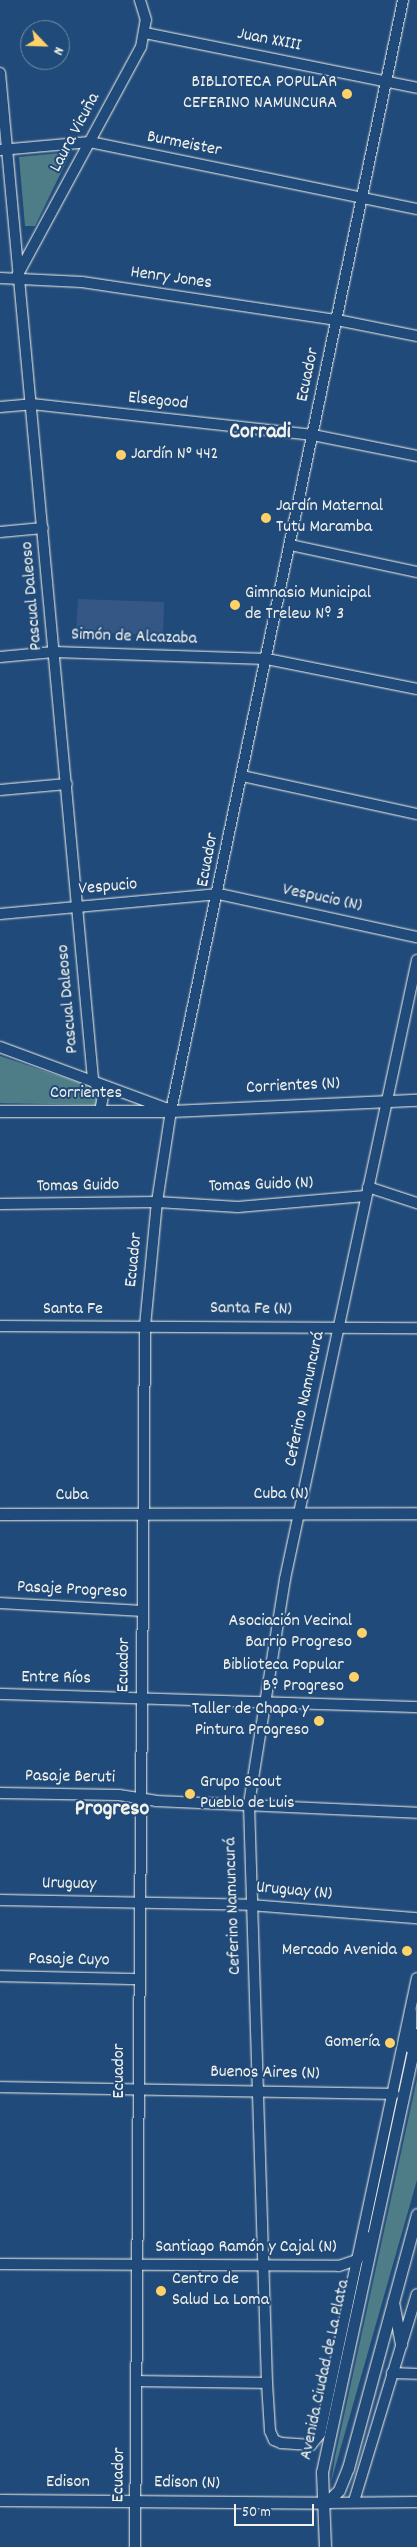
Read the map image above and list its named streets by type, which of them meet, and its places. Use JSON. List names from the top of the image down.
{
  "streets": {
    "street": [
      "Juan XXIII",
      "Laura Vicuña",
      "Burmeister",
      "Henry Jones",
      "Ecuador",
      "Elsegood",
      "Pascual Daleoso",
      "Simón de Alcazaba",
      "Vespucio",
      "Vespucio (N)",
      "Corrientes (N)",
      "Corrientes",
      "Tomas Guido (N)",
      "Tomas Guido",
      "Santa Fe",
      "Santa Fe (N)",
      "Ceferino Namuncurá",
      "Cuba (N)",
      "Cuba",
      "Pasaje Progreso",
      "Entre Ríos",
      "Pasaje Beruti",
      "Uruguay",
      "Uruguay (N)",
      "Pasaje Cuyo",
      "Buenos Aires (N)",
      "Santiago Ramón y Cajal (N)",
      "Avenida Ciudad de La Plata",
      "Edison",
      "Edison (N)"
    ]
  },
  "crossings": [
    ["Juan XXIII", "Laura Vicuña"],
    ["Juan XXIII", "Ecuador"],
    ["Laura Vicuña", "Burmeister"],
    ["Laura Vicuña", "Henry Jones"],
    ["Laura Vicuña", "Pascual Daleoso"],
    ["Burmeister", "Ecuador"],
    ["Burmeister", "Pascual Daleoso"],
    ["Henry Jones", "Ecuador"],
    ["Henry Jones", "Pascual Daleoso"],
    ["Ecuador", "Elsegood"],
    ["Ecuador", "Simón de Alcazaba"],
    ["Ecuador", "Vespucio"],
    ["Ecuador", "Vespucio (N)"],
    ["Ecuador", "Corrientes (N)"],
    ["Ecuador", "Corrientes"],
    ["Ecuador", "Tomas Guido (N)"],
    ["Ecuador", "Tomas Guido"],
    ["Ecuador", "Santa Fe"],
    ["Ecuador", "Santa Fe (N)"],
    ["Ecuador", "Cuba (N)"],
    ["Ecuador", "Cuba"],
    ["Ecuador", "Pasaje Progreso"],
    ["Ecuador", "Entre Ríos"],
    ["Ecuador", "Pasaje Beruti"],
    ["Ecuador", "Uruguay"],
    ["Ecuador", "Uruguay (N)"],
    ["Ecuador", "Pasaje Cuyo"],
    ["Ecuador", "Buenos Aires (N)"],
    ["Ecuador", "Santiago Ramón y Cajal (N)"],
    ["Ecuador", "Edison"],
    ["Ecuador", "Edison (N)"],
    ["Elsegood", "Pascual Daleoso"],
    ["Pascual Daleoso", "Simón de Alcazaba"],
    ["Pascual Daleoso", "Vespucio"],
    ["Pascual Daleoso", "Corrientes"],
    ["Vespucio", "Vespucio (N)"],
    ["Corrientes (N)", "Corrientes"],
    ["Corrientes (N)", "Ceferino Namuncurá"],
    ["Tomas Guido (N)", "Tomas Guido"],
    ["Tomas Guido (N)", "Ceferino Namuncurá"],
    ["Santa Fe", "Santa Fe (N)"],
    ["Santa Fe (N)", "Ceferino Namuncurá"],
    ["Ceferino Namuncurá", "Cuba (N)"],
    ["Ceferino Namuncurá", "Entre Ríos"],
    ["Ceferino Namuncurá", "Pasaje Beruti"],
    ["Ceferino Namuncurá", "Uruguay (N)"],
    ["Ceferino Namuncurá", "Buenos Aires (N)"],
    ["Ceferino Namuncurá", "Santiago Ramón y Cajal (N)"],
    ["Ceferino Namuncurá", "Avenida Ciudad de La Plata"],
    ["Cuba (N)", "Cuba"],
    ["Uruguay", "Uruguay (N)"],
    ["Buenos Aires (N)", "Avenida Ciudad de La Plata"],
    ["Santiago Ramón y Cajal (N)", "Avenida Ciudad de La Plata"],
    ["Avenida Ciudad de La Plata", "Edison (N)"],
    ["Edison", "Edison (N)"]
  ],
  "districts": ["Corradi", "Progreso"],
  "places": [
    "BIBLIOTECA POPULAR CEFERINO NAMUNCURA",
    "Jardín N° 442",
    "Jardín Maternal Tutu Maramba",
    "Gimnasio Municipal de Trelew Nº 3",
    "Asociación Vecinal Barrio Progreso",
    "Biblioteca Popular Bº Progreso",
    "Taller de Chapa y Pintura Progreso",
    "Grupo Scout Pueblo de Luis",
    "Mercado Avenida",
    "Gomería",
    "Centro de Salud La Loma"
  ],
  "scale_bar": "50 m",
  "north": "bottom right"
}
